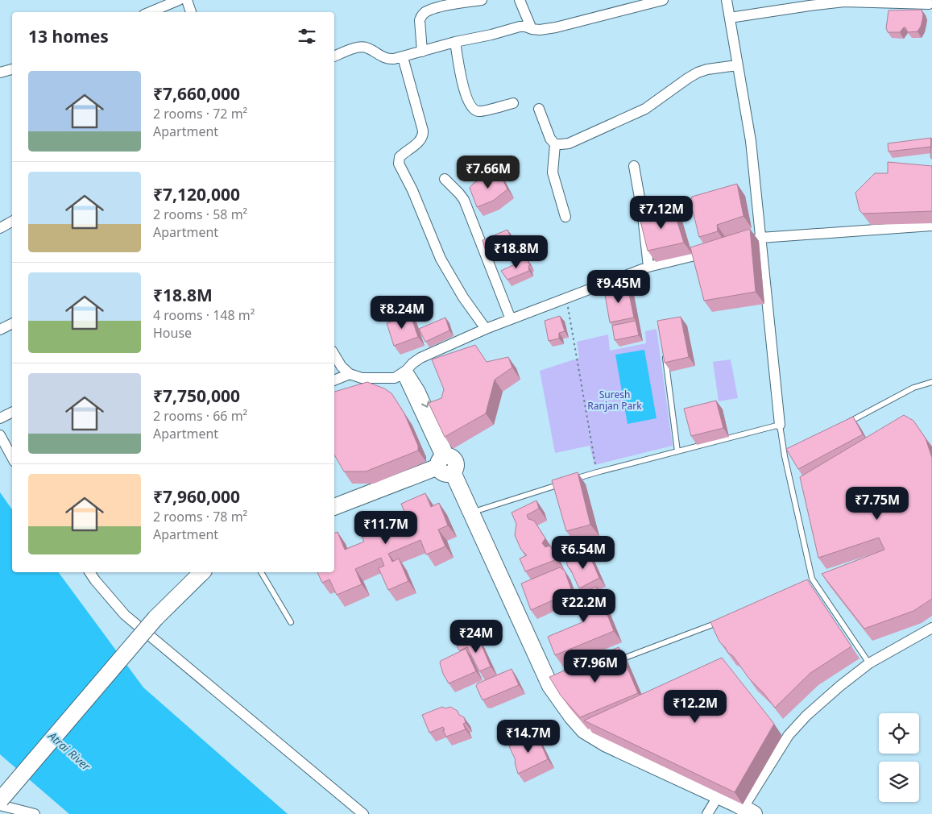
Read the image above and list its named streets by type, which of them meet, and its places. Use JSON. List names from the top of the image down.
{
  "water": ["Atrai River"],
  "parks": ["Suresh Ranjan Park"],
  "page": {
    "heading": "13 homes",
    "list": [
      {
        "name": "₹7,660,000",
        "note": "2 rooms · 72 m² · Apartment"
      },
      {
        "name": "₹7,120,000",
        "note": "2 rooms · 58 m² · Apartment"
      },
      {
        "name": "₹18.8M",
        "note": "4 rooms · 148 m² · House"
      },
      {
        "name": "₹7,750,000",
        "note": "2 rooms · 66 m² · Apartment"
      },
      {
        "name": "₹7,960,000",
        "note": "2 rooms · 78 m² · Apartment"
      }
    ],
    "price": [
      "₹7.66M",
      "₹7.12M",
      "₹18.8M",
      "₹9.45M",
      "₹8.24M",
      "₹7.75M",
      "₹11.7M",
      "₹6.54M",
      "₹22.2M",
      "₹24M",
      "₹7.96M",
      "₹12.2M",
      "₹14.7M"
    ]
  }
}
